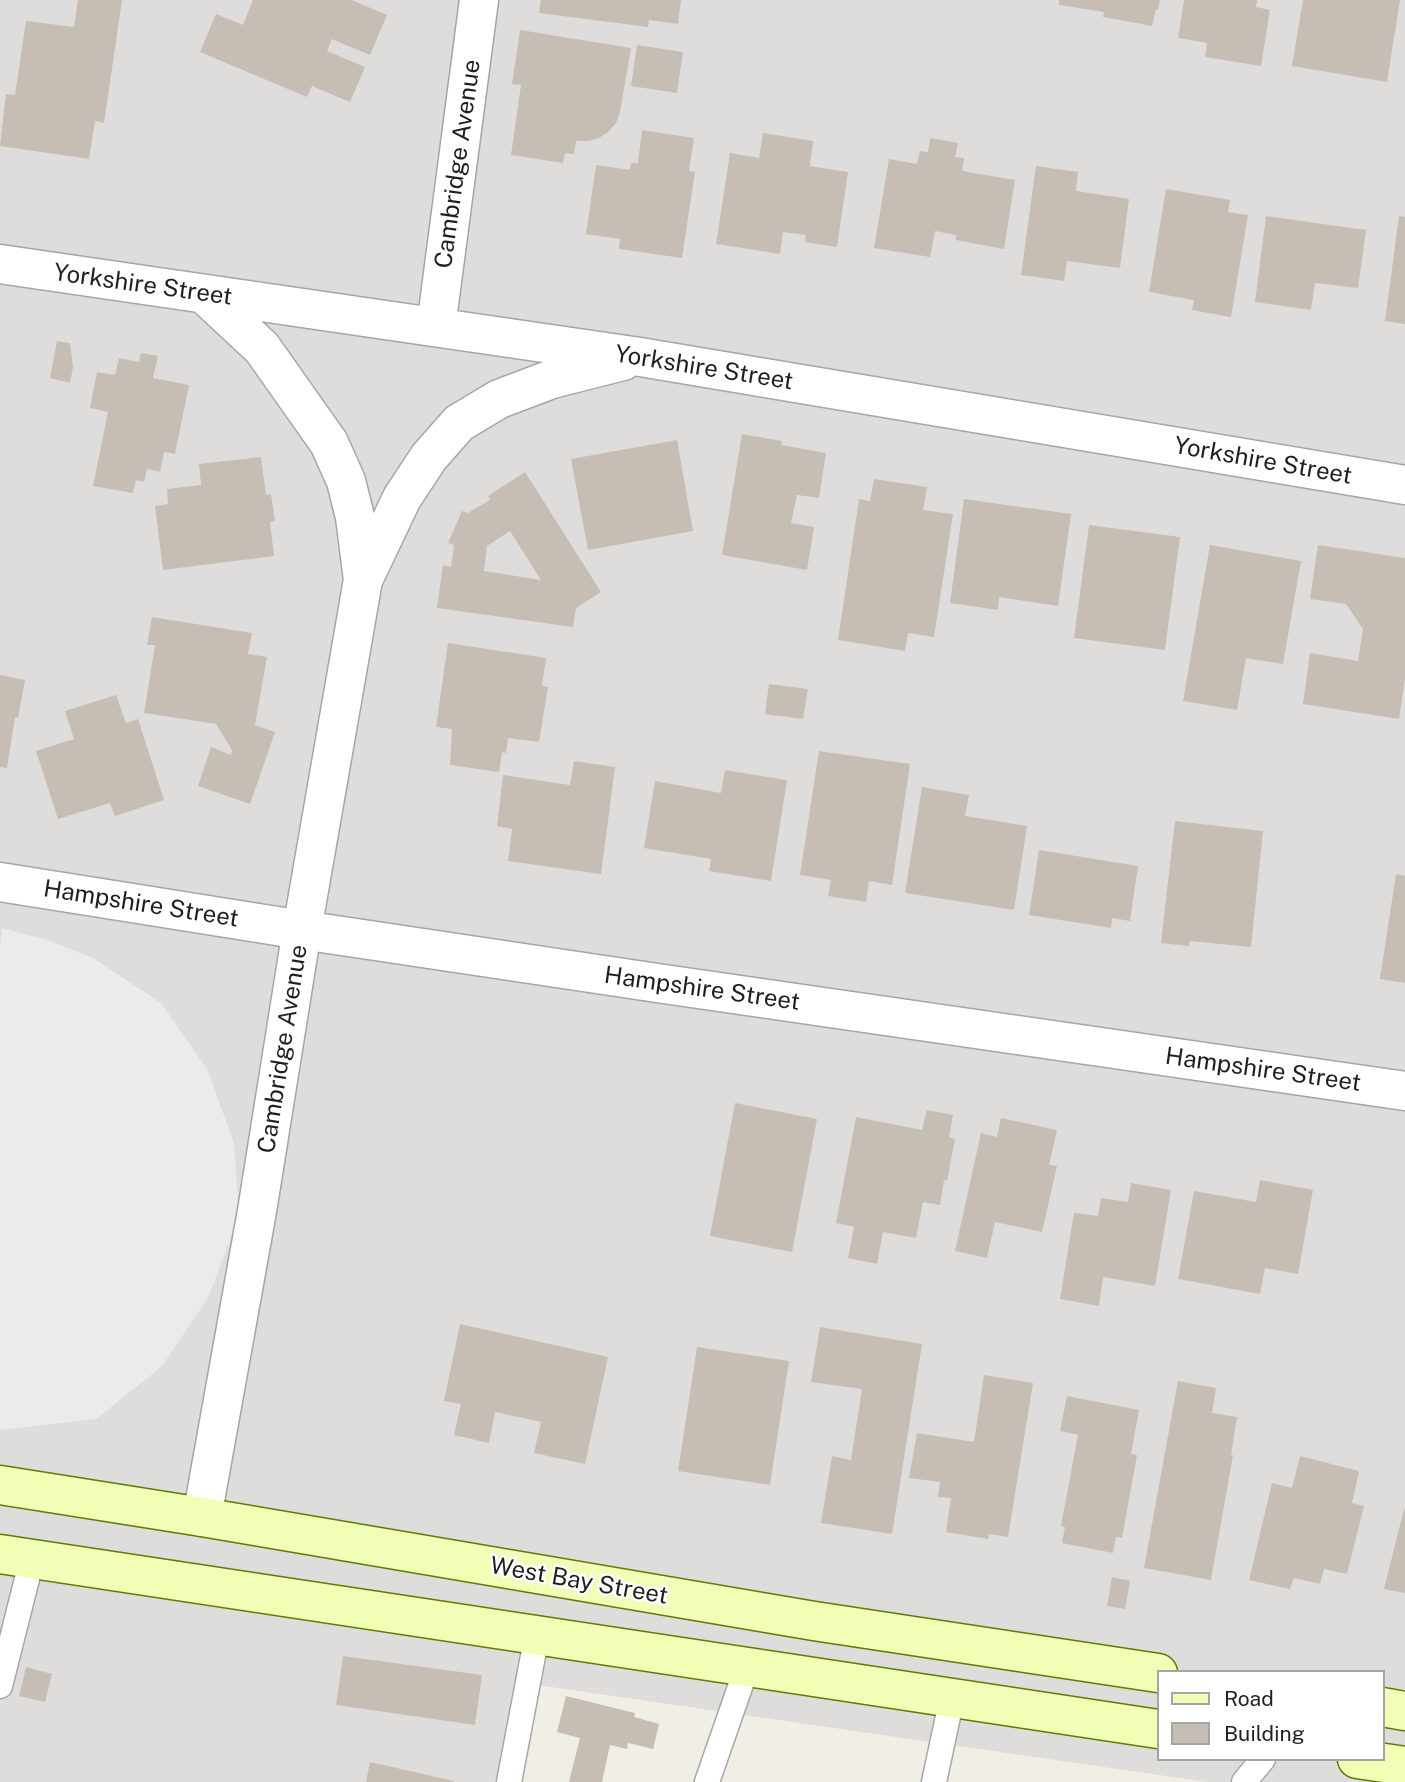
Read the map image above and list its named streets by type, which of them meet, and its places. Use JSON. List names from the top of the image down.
{
  "streets": {
    "main road": ["West Bay Street"],
    "street": ["Cambridge Avenue", "Yorkshire Street", "Hampshire Street"]
  },
  "crossings": [
    ["Cambridge Avenue", "Yorkshire Street"],
    ["Cambridge Avenue", "Hampshire Street"],
    ["Cambridge Avenue", "West Bay Street"]
  ],
  "legend": ["Road", "Building"]
}
